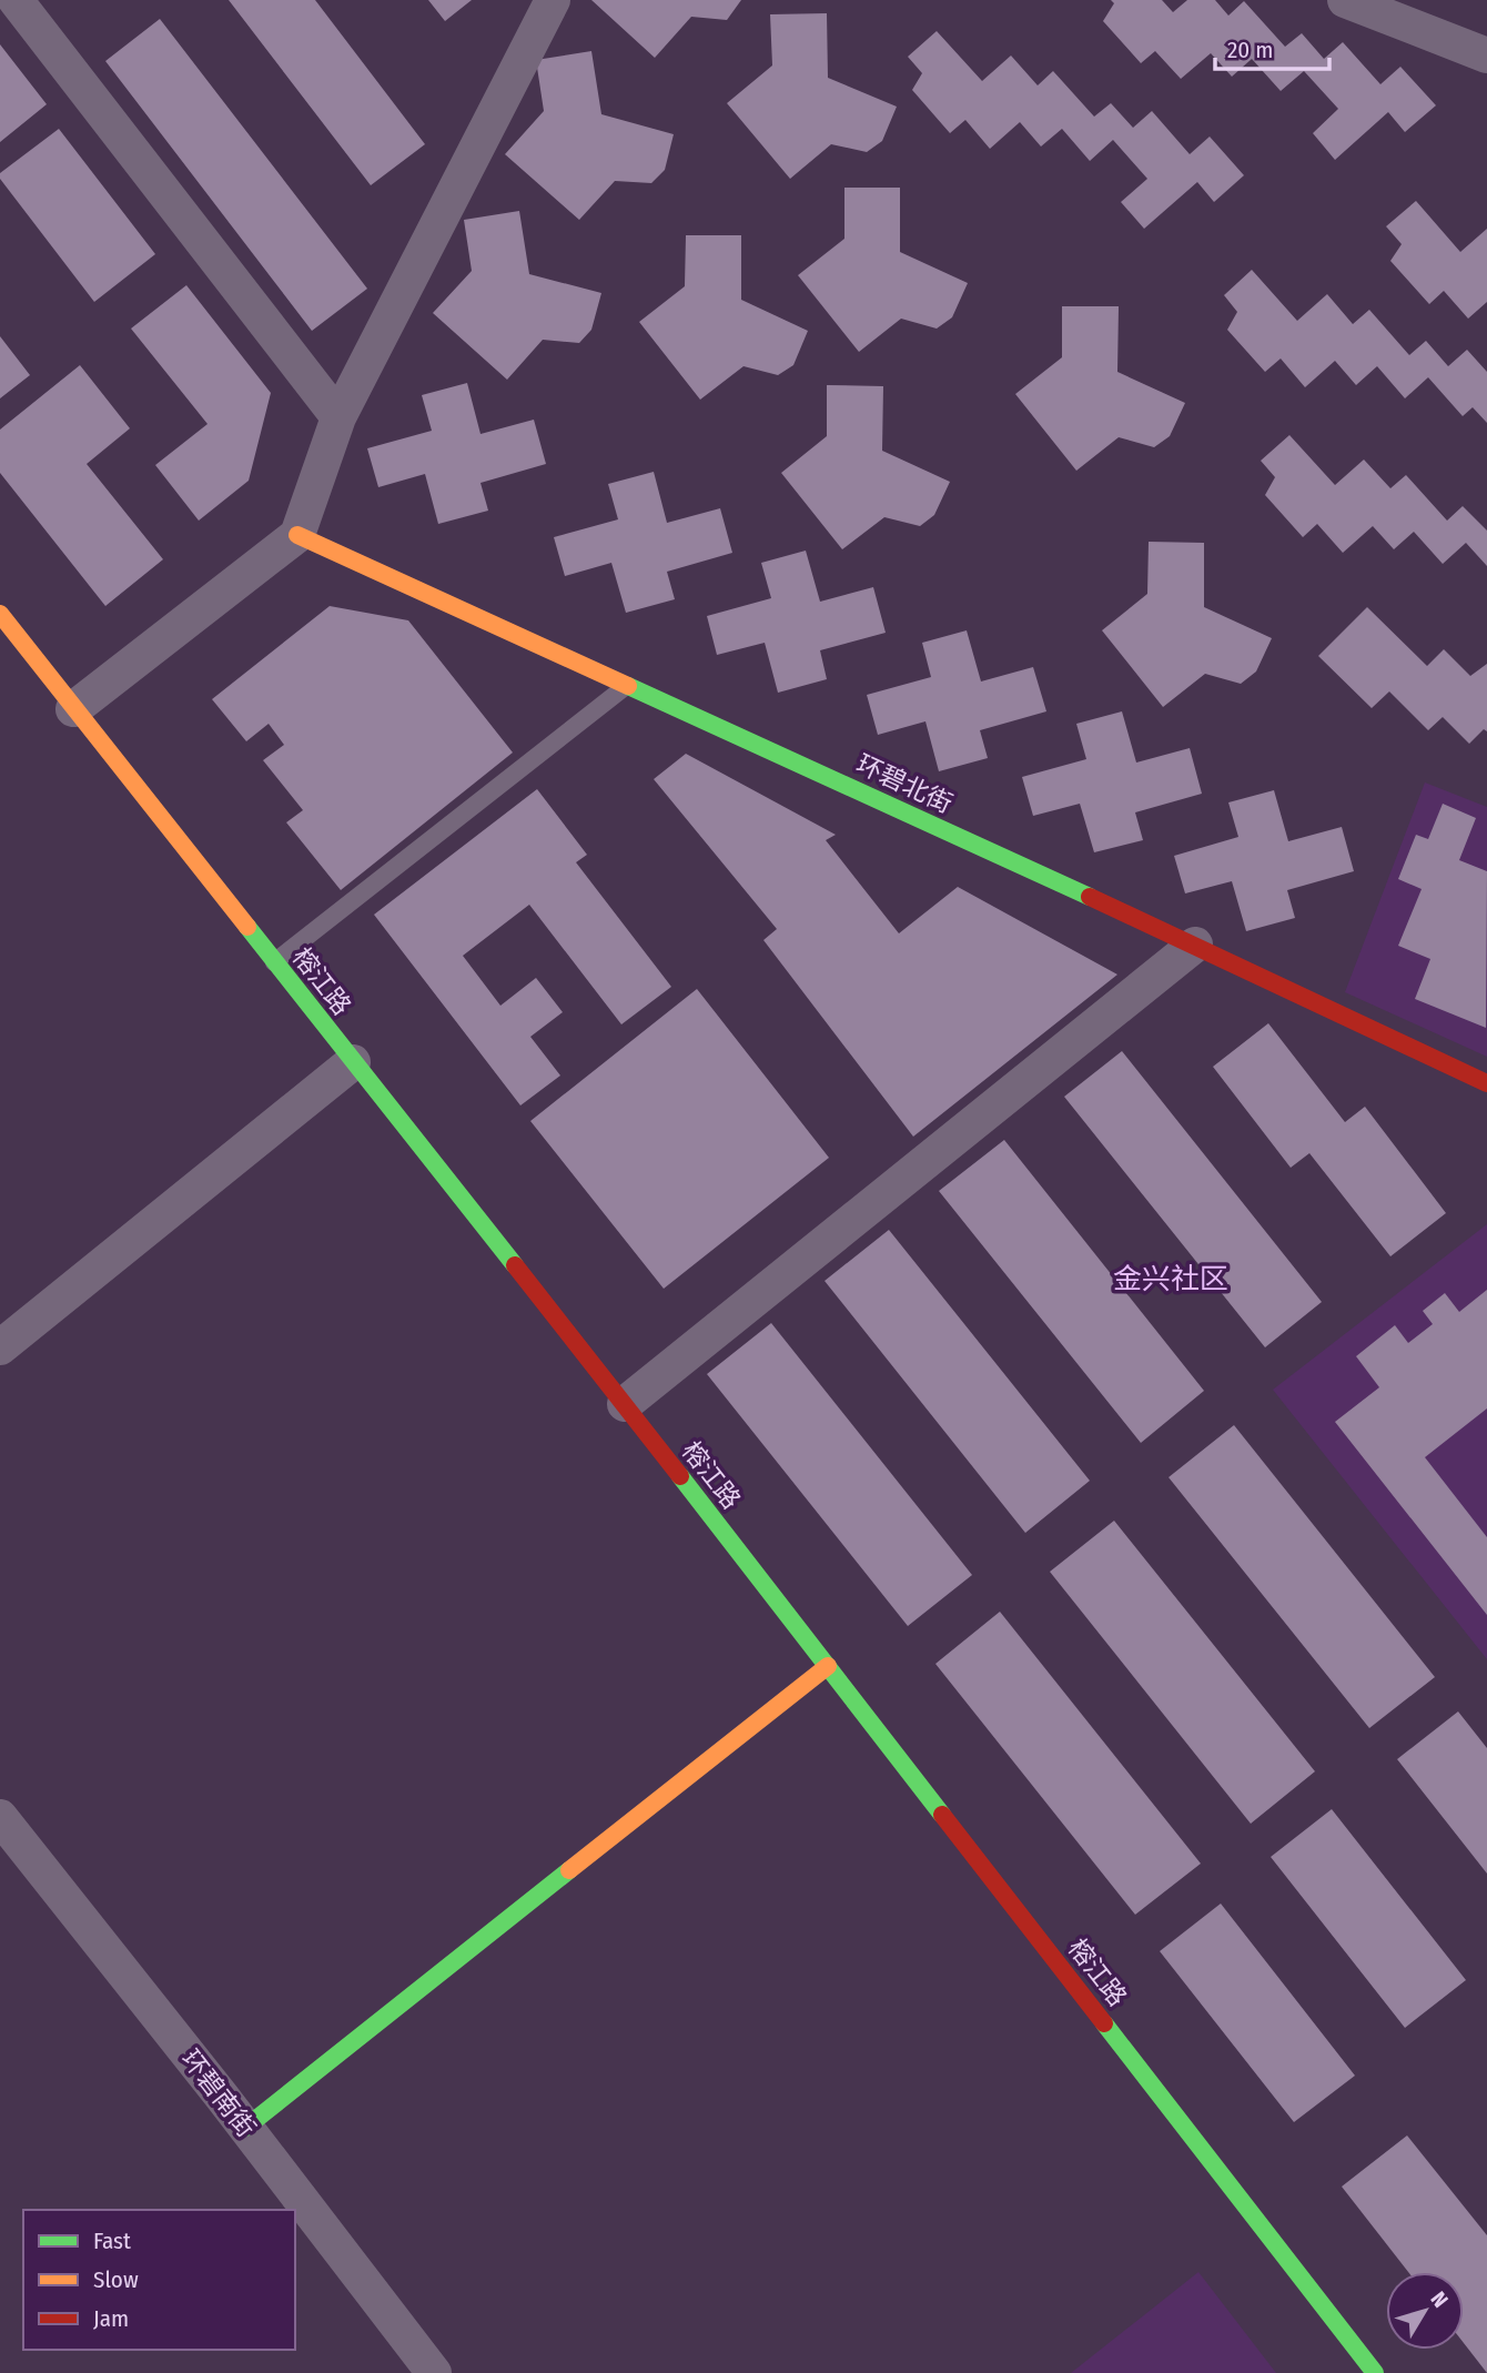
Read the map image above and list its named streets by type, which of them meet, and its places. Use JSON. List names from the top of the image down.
{
  "streets": {
    "street": ["环碧北街", "榕江路", "环碧南街"]
  },
  "districts": ["金兴社区"],
  "legend": ["Fast", "Slow", "Jam"],
  "scale_bar": "20 m",
  "north": "top right"
}
